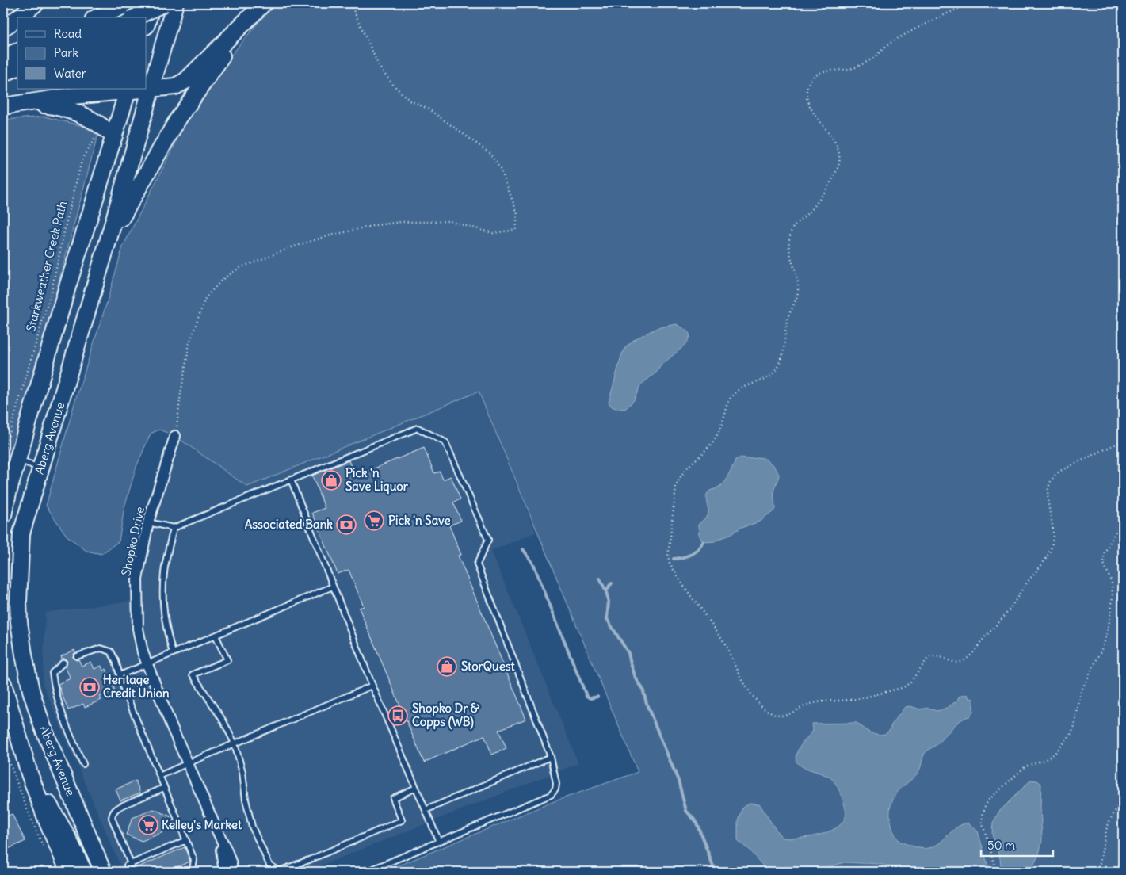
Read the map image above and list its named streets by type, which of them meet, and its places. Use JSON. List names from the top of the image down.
{
  "streets": {
    "main road": ["Aberg Avenue"],
    "street": ["Shopko Drive"],
    "path": ["Starkweather Creek Path"]
  },
  "crossings": [
    ["Starkweather Creek Path", "Aberg Avenue"]
  ],
  "places": {
    "shop": ["Pick 'n Save Liquor", "StorQuest"],
    "supermarket": ["Pick 'n Save", "Kelley's Market"],
    "bank": ["Associated Bank", "Heritage Credit Union"],
    "bus stop": ["Shopko Dr & Copps (WB)"]
  },
  "legend": ["Road", "Park", "Water"],
  "scale_bar": "50 m"
}
